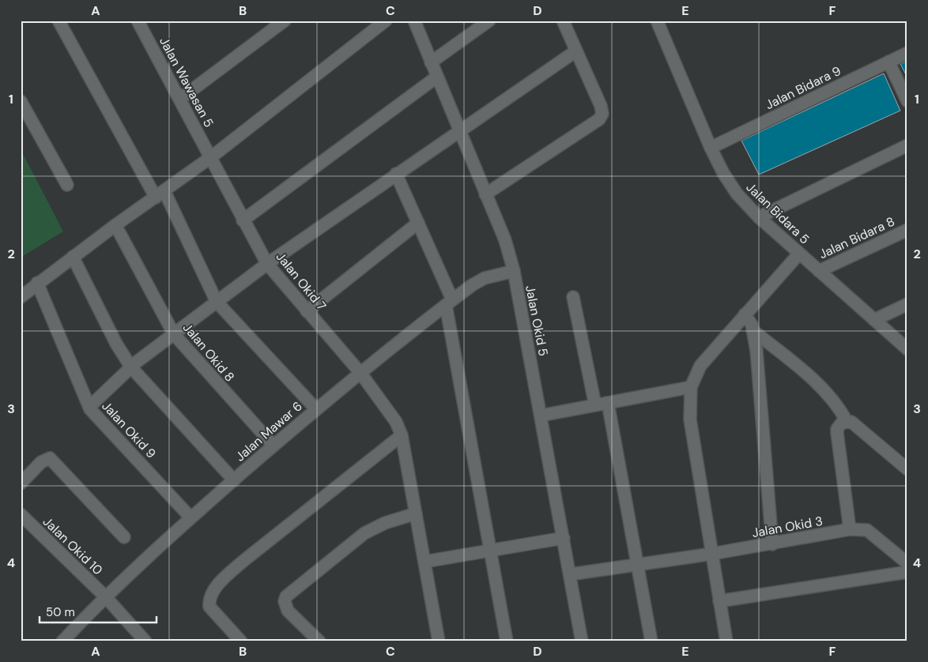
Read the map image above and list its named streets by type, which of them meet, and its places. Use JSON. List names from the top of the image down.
{
  "streets": {
    "street": [
      "Jalan Wawasan 5",
      "Jalan Bidara 9",
      "Jalan Bidara 5",
      "Jalan Bidara 8",
      "Jalan Okid 7",
      "Jalan Okid 5",
      "Jalan Okid 8",
      "Jalan Okid 9",
      "Jalan Mawar 6",
      "Jalan Okid 3",
      "Jalan Okid 10"
    ]
  },
  "crossings": [
    ["Jalan Wawasan 5", "Jalan Okid 7"],
    ["Jalan Bidara 9", "Jalan Bidara 5"],
    ["Jalan Bidara 5", "Jalan Bidara 8"],
    ["Jalan Okid 7", "Jalan Mawar 6"],
    ["Jalan Okid 5", "Jalan Mawar 6"],
    ["Jalan Okid 5", "Jalan Okid 3"],
    ["Jalan Okid 8", "Jalan Mawar 6"],
    ["Jalan Okid 9", "Jalan Mawar 6"],
    ["Jalan Mawar 6", "Jalan Okid 10"]
  ],
  "scale_bar": "50 m",
  "grid": {
    "columns": [
      "A",
      "B",
      "C",
      "D",
      "E",
      "F"
    ],
    "rows": [
      "1",
      "2",
      "3",
      "4"
    ]
  }
}
